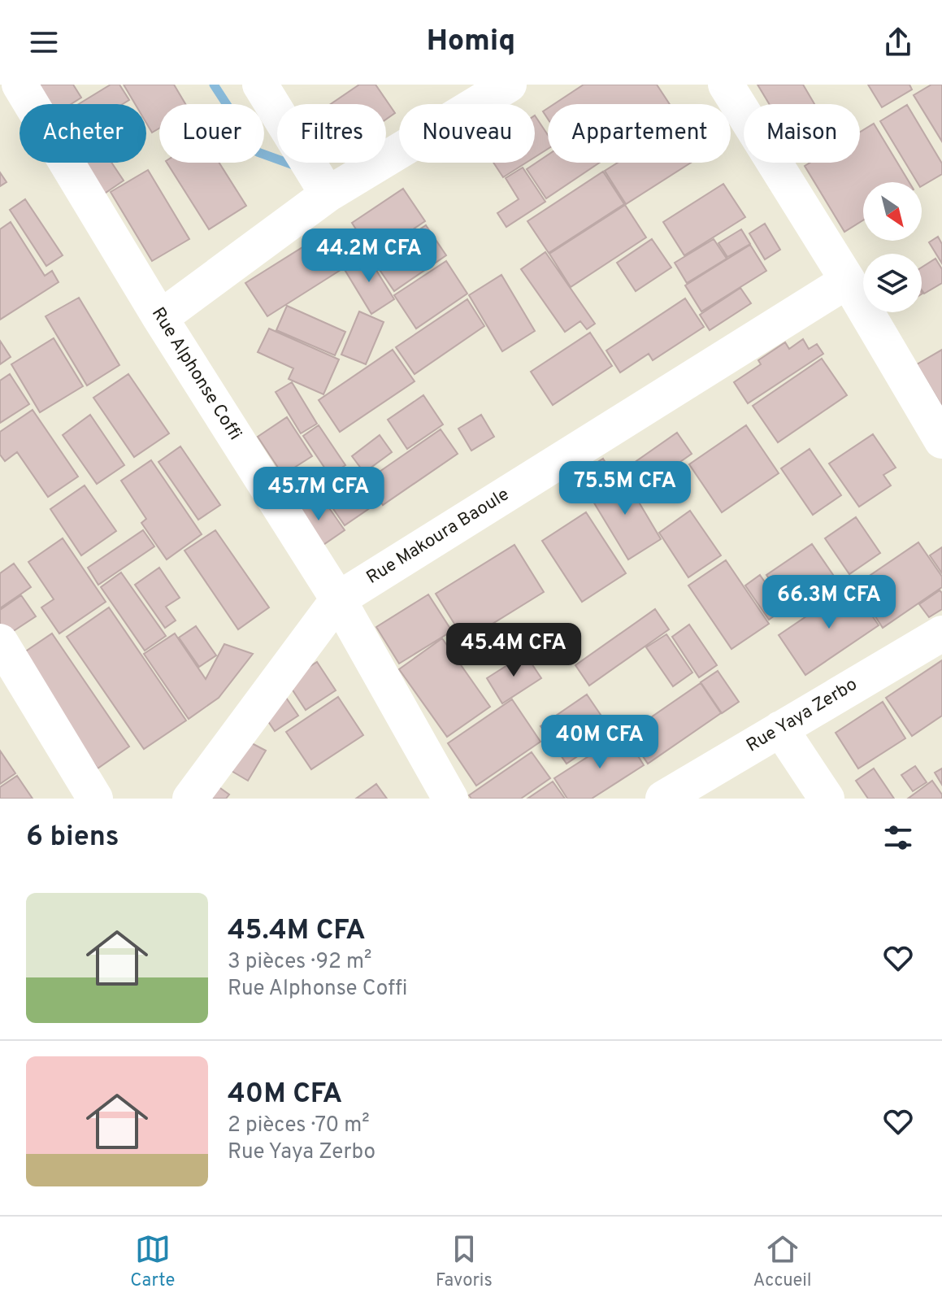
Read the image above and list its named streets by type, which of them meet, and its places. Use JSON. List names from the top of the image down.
{
  "streets": {
    "street": ["Rue Alphonse Coffi", "Rue Makoura Baoule", "Rue Yaya Zerbo"]
  },
  "crossings": [
    ["Rue Alphonse Coffi", "Rue Makoura Baoule"]
  ],
  "north": "bottom right",
  "page": {
    "header": "Homiq",
    "chip": [
      "Acheter",
      "Louer",
      "Filtres",
      "Nouveau",
      "Appartement",
      "Maison"
    ],
    "price": [
      "44.2M CFA",
      "75.5M CFA",
      "45.7M CFA",
      "66.3M CFA",
      "45.4M CFA",
      "40M CFA"
    ],
    "heading": "6 biens",
    "list": [
      {
        "name": "45.4M CFA",
        "note": "3 pièces · 92 m² · Rue Alphonse Coffi"
      },
      {
        "name": "40M CFA",
        "note": "2 pièces · 70 m² · Rue Yaya Zerbo"
      }
    ],
    "tabs": ["Carte", "Favoris", "Accueil"]
  }
}
